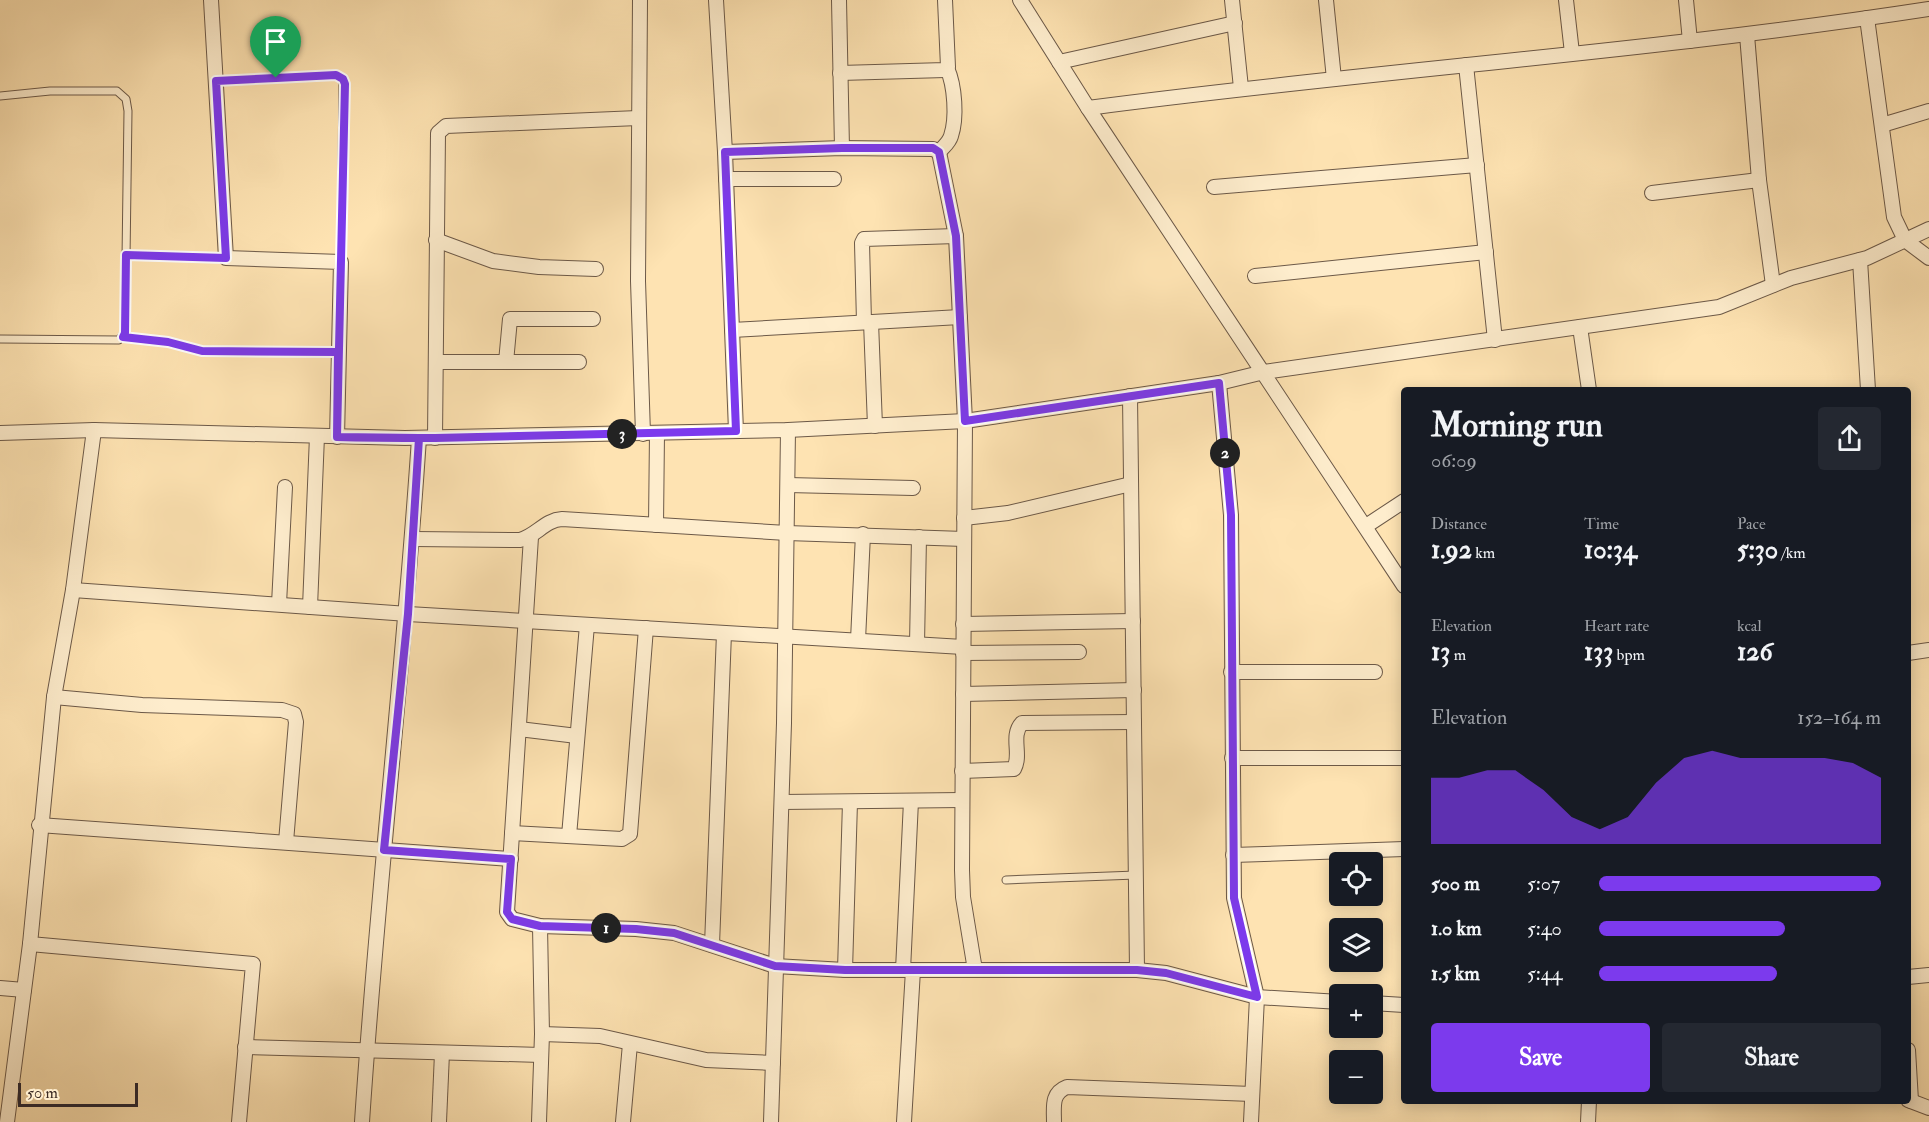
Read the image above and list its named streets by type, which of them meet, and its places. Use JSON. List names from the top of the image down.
{
  "scale_bar": "50 m",
  "page": {
    "heading": ["Morning run", "06:09"],
    "pins": ["3", "2", "1"],
    "stats": [
      ["Distance", "1.92 km"],
      ["Time", "10:34"],
      ["Pace", "5:30 /km"],
      ["Elevation", "13 m"],
      ["Heart rate", "133 bpm"],
      ["kcal", "126"]
    ],
    "chart": ["Elevation", "152–164 m"],
    "map_buttons": ["+", "−"],
    "list": [
      {
        "name": "500 m",
        "note": "5:07"
      },
      {
        "name": "1.0 km",
        "note": "5:40"
      },
      {
        "name": "1.5 km",
        "note": "5:44"
      }
    ],
    "buttons": ["Save", "Share"],
    "scale": "50 m"
  }
}
